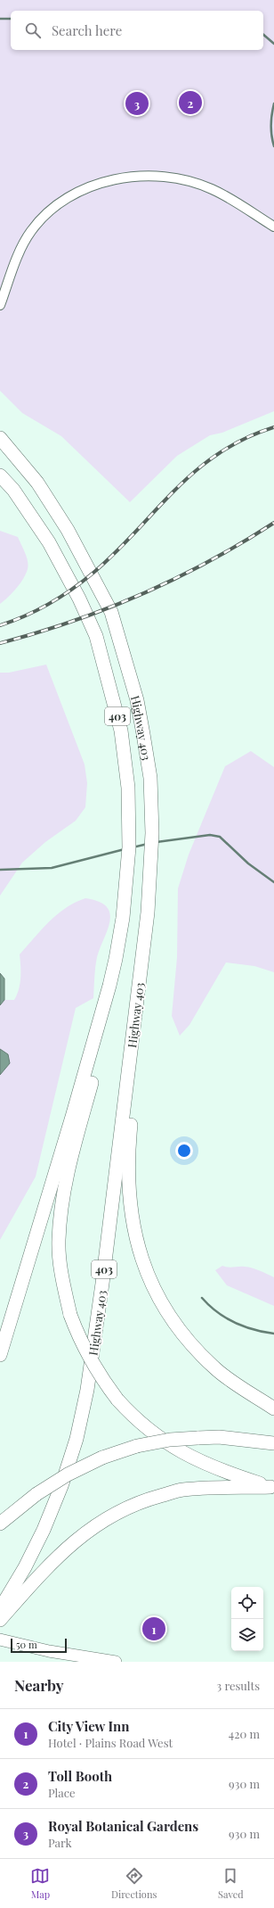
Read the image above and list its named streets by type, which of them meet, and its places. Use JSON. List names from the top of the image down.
{
  "streets": {
    "highway": ["403", "Highway 403"]
  },
  "scale_bar": "50 m",
  "page": {
    "search": "Search here",
    "pins": ["2", "3", "1"],
    "scale": "50 m",
    "heading": ["Nearby", "3 results"],
    "list": [
      {
        "mark": "1",
        "name": "City View Inn",
        "note": "Hotel · Plains Road West",
        "value": "420 m"
      },
      {
        "mark": "2",
        "name": "Toll Booth",
        "note": "Place",
        "value": "930 m"
      },
      {
        "mark": "3",
        "name": "Royal Botanical Gardens",
        "note": "Park",
        "value": "930 m"
      }
    ],
    "nav": ["Map", "Directions", "Saved"]
  }
}
